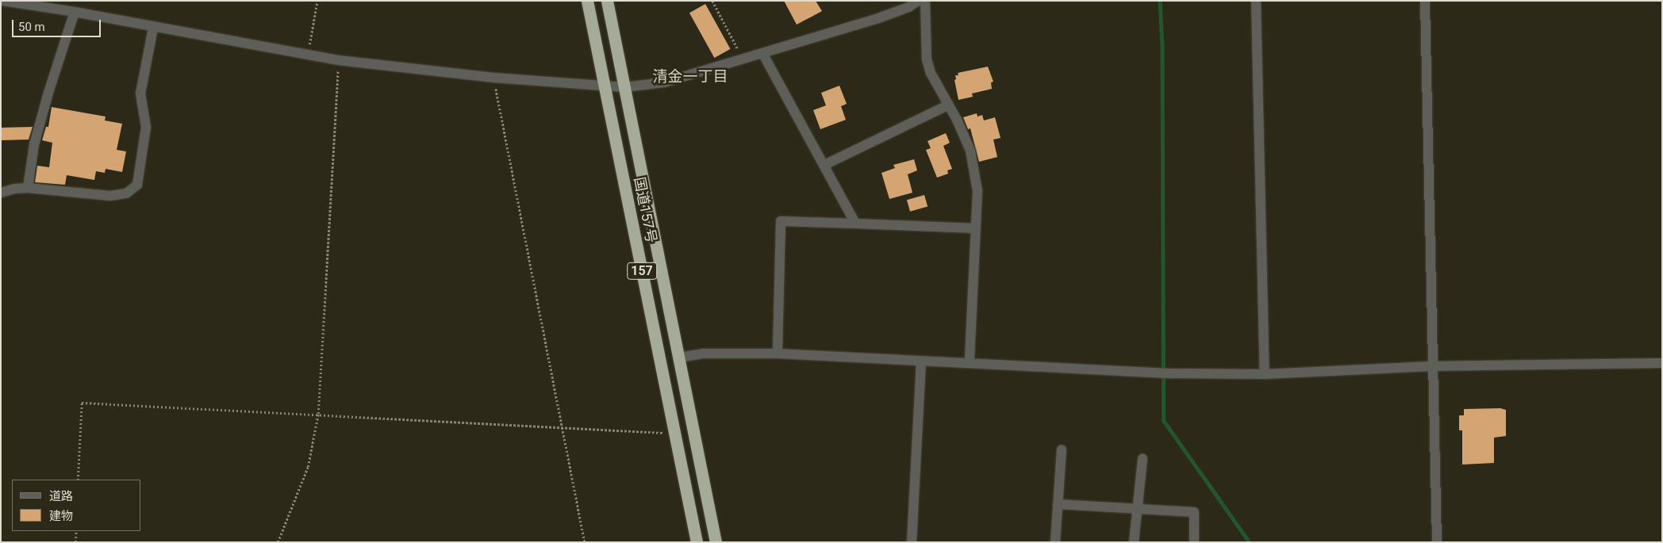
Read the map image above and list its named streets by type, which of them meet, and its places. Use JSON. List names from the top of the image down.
{
  "streets": {
    "highway": ["国道157号", "157"]
  },
  "districts": ["清金一丁目"],
  "legend": ["道路", "建物"],
  "scale_bar": "50 m"
}
